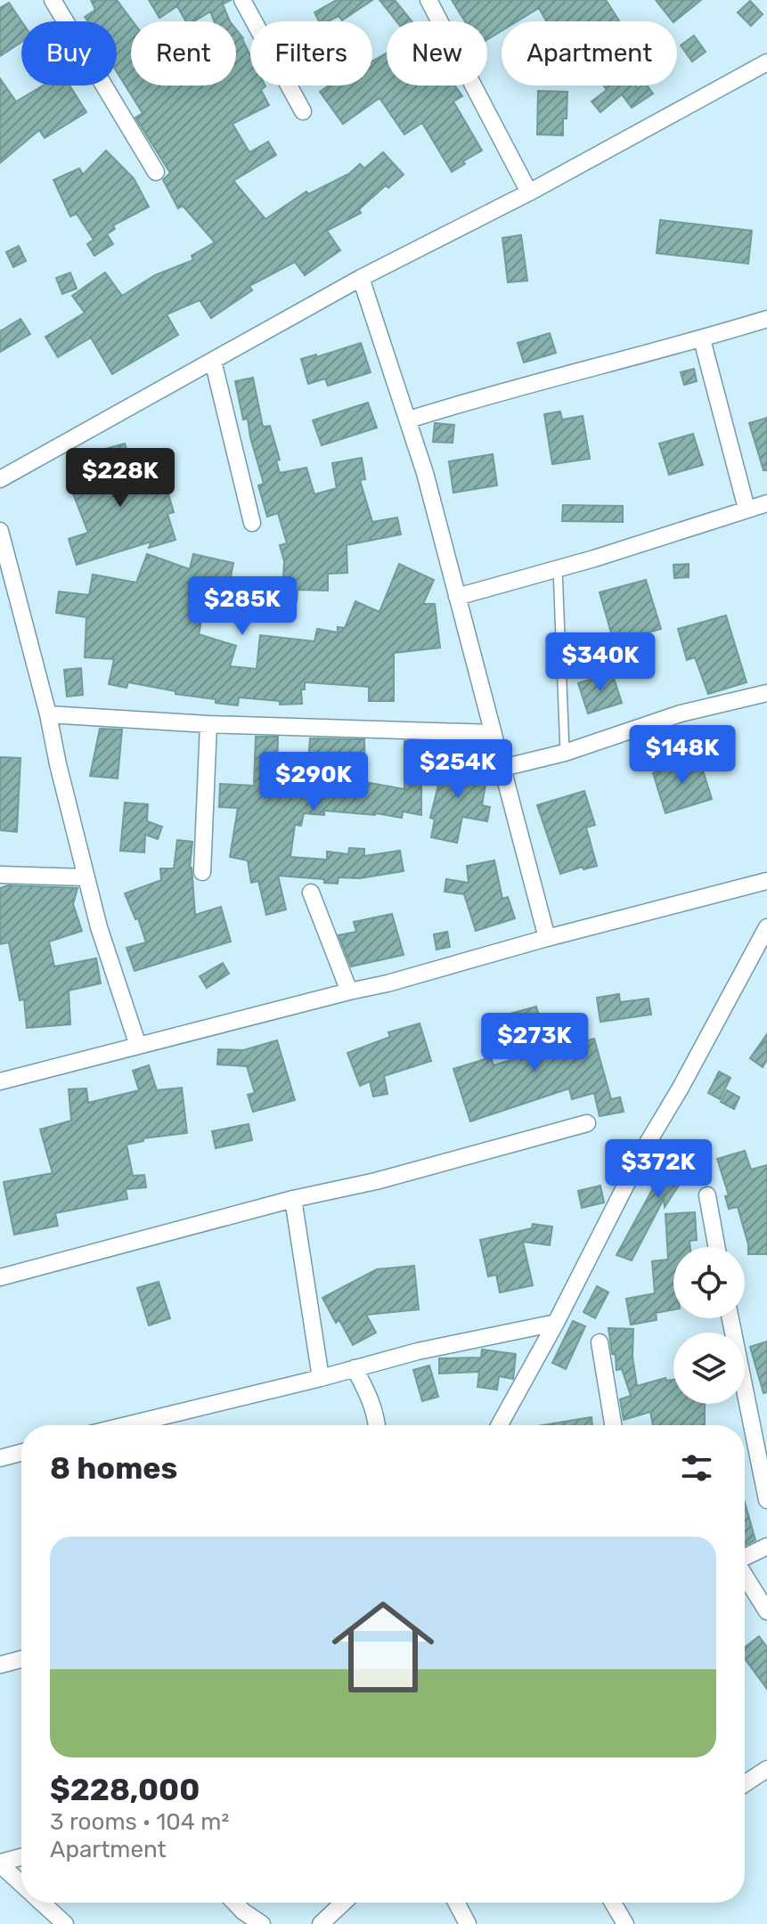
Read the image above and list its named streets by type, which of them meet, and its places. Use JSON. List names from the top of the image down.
{
  "page": {
    "chip": [
      "Buy",
      "Rent",
      "Filters",
      "New",
      "Apartment"
    ],
    "price": [
      "$228K",
      "$285K",
      "$340K",
      "$148K",
      "$254K",
      "$290K",
      "$273K",
      "$372K"
    ],
    "heading": "8 homes",
    "list": [
      {
        "name": "$228,000",
        "note": "3 rooms · 104 m² · Apartment"
      }
    ]
  }
}
